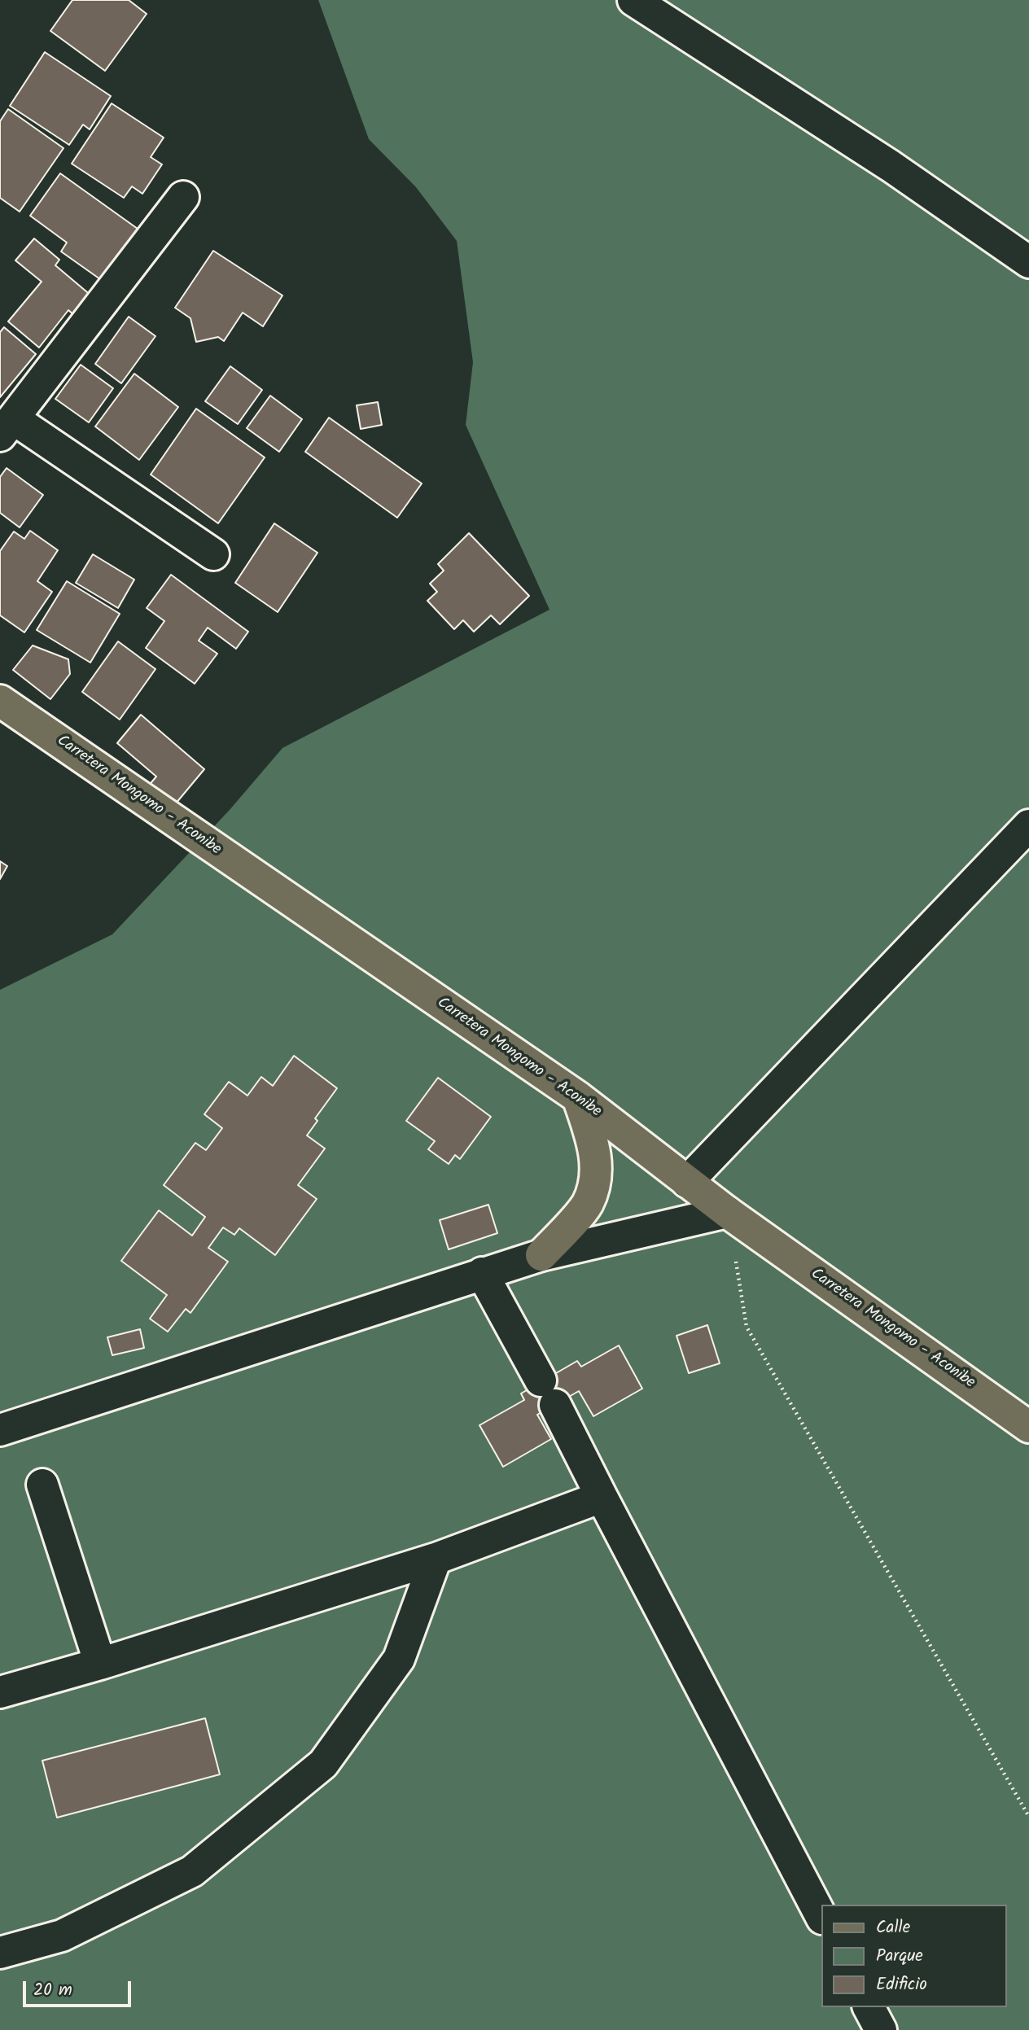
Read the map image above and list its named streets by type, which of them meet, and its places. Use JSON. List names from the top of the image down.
{
  "streets": {
    "main road": ["Carretera Mongomo - Aconibe"]
  },
  "legend": ["Calle", "Parque", "Edificio"],
  "scale_bar": "20 m"
}
